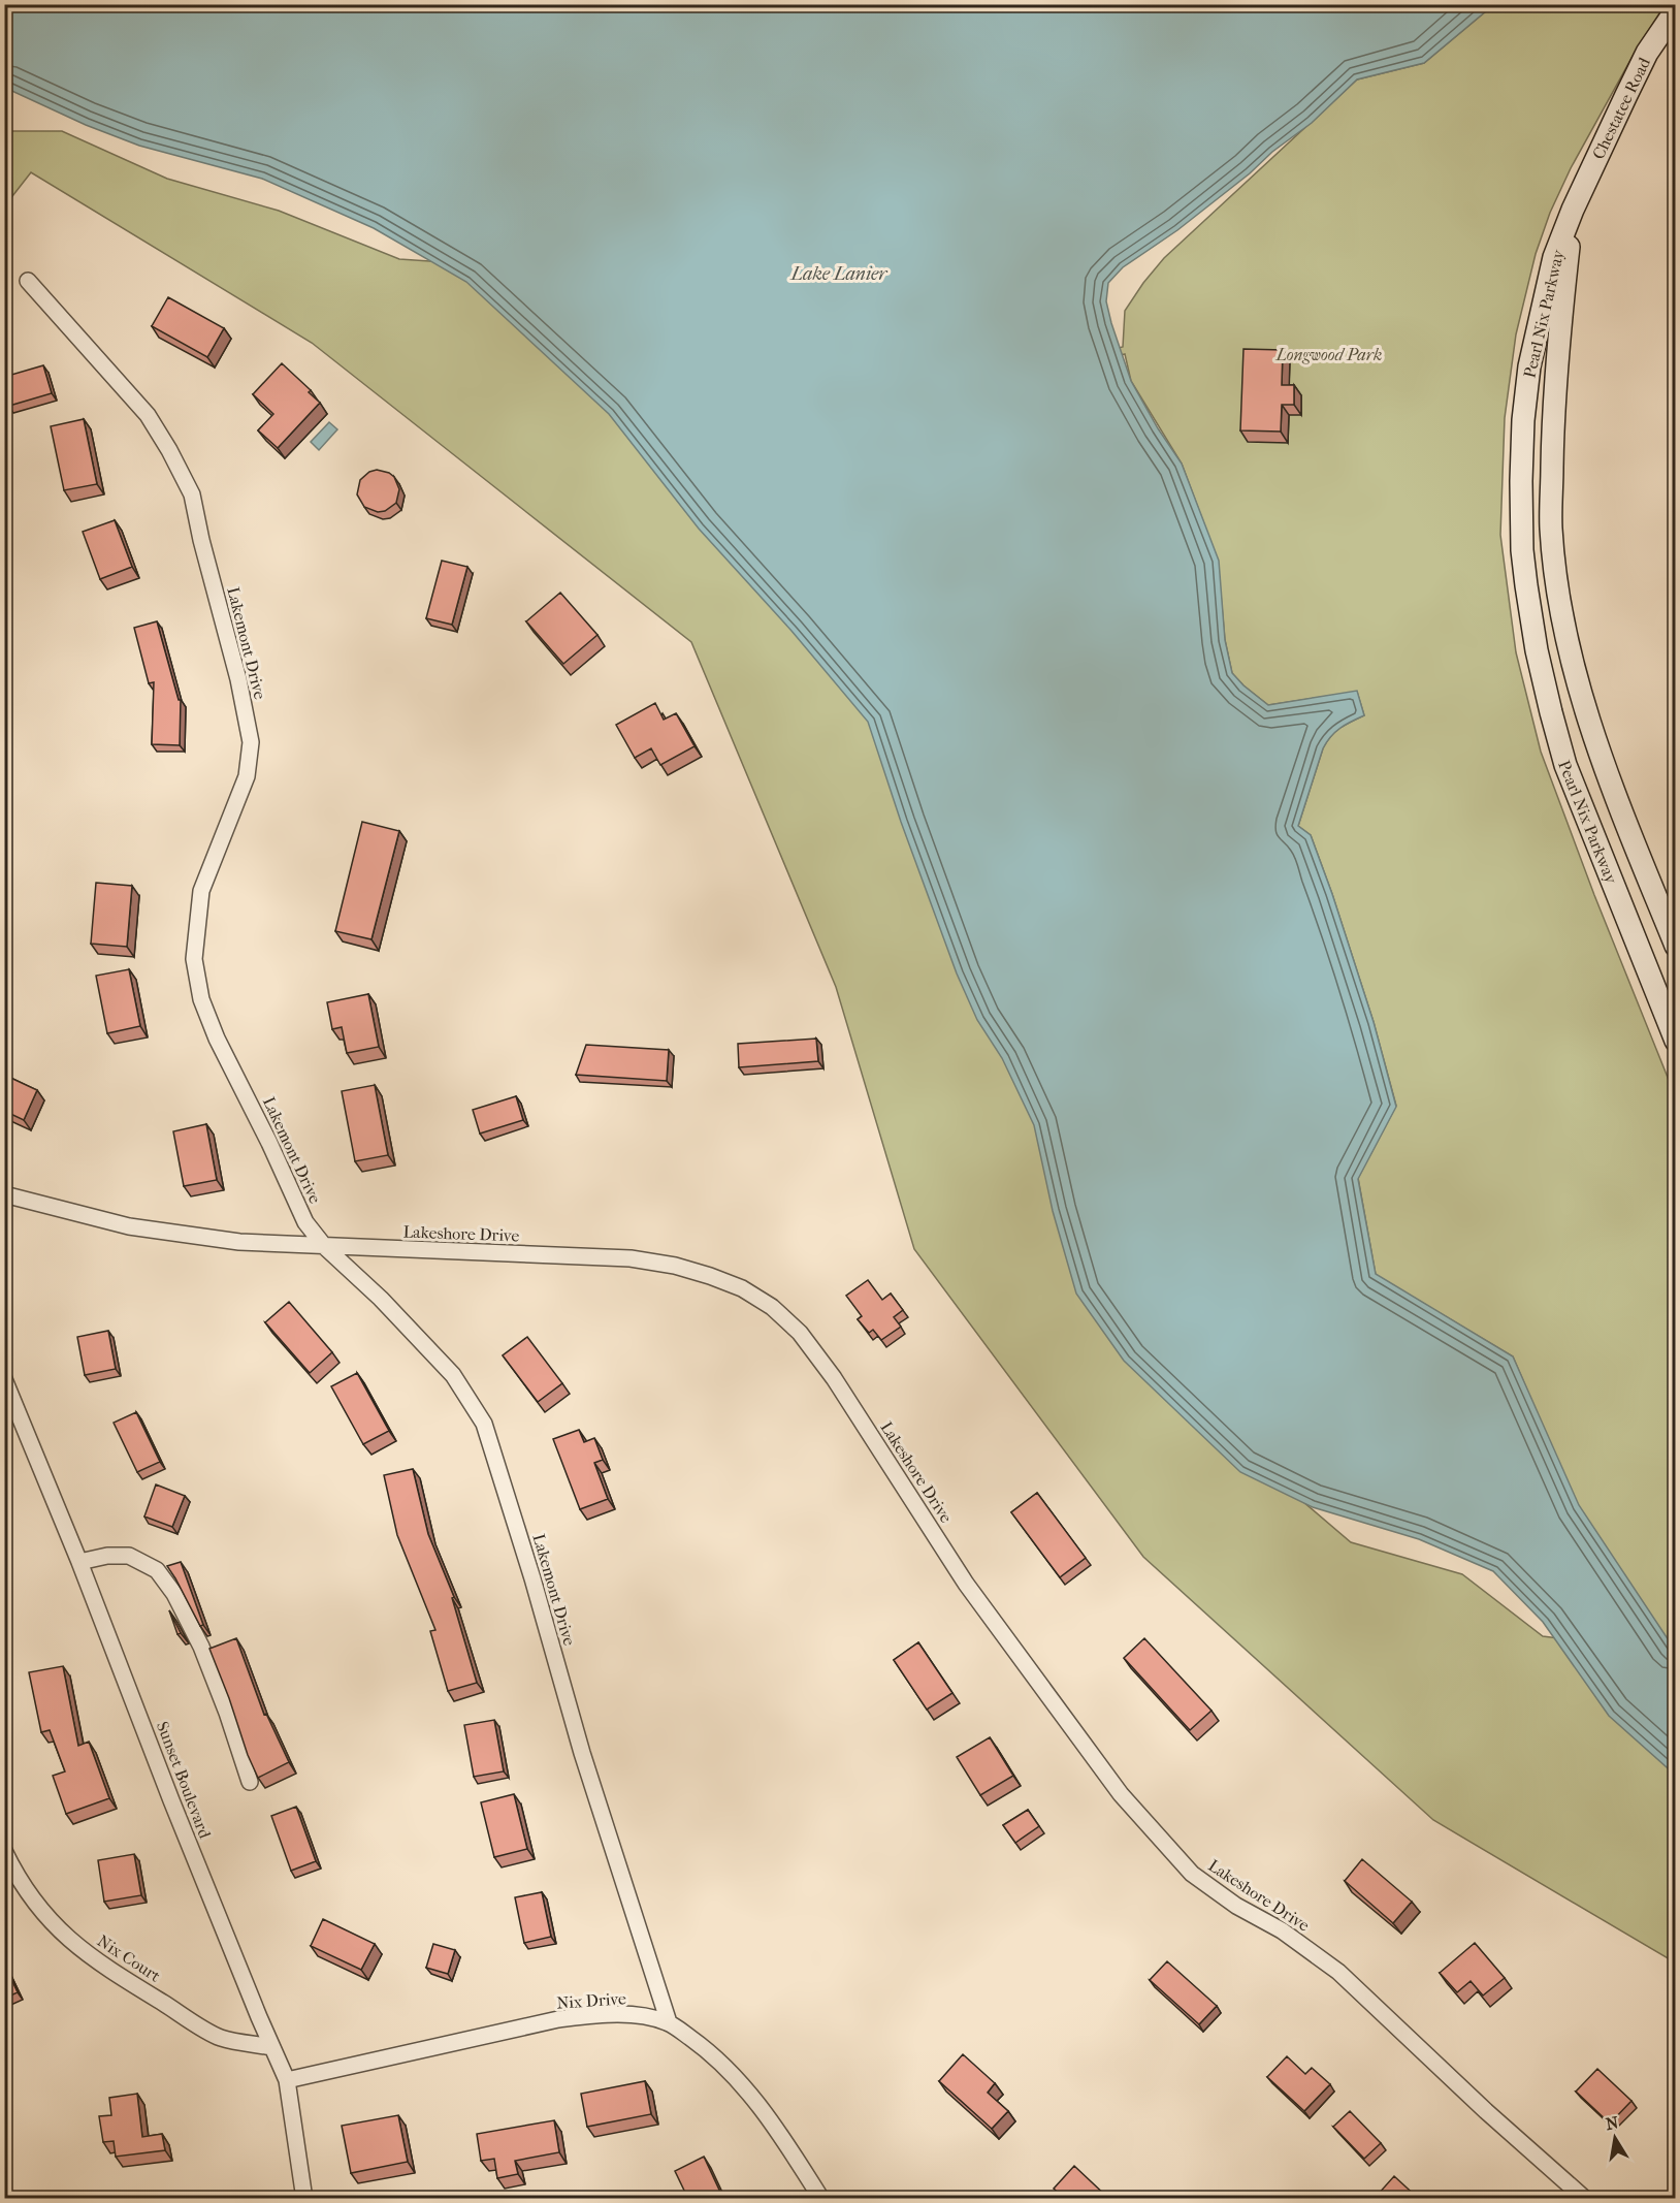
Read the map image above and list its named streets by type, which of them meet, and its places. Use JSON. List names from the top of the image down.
{
  "streets": {
    "street": [
      "Chestatee Road",
      "Pearl Nix Parkway",
      "Lakemont Drive",
      "Lakeshore Drive",
      "Sunset Boulevard",
      "Nix Court",
      "Nix Drive"
    ]
  },
  "crossings": [
    ["Chestatee Road", "Pearl Nix Parkway"],
    ["Lakemont Drive", "Lakeshore Drive"],
    ["Lakemont Drive", "Nix Drive"],
    ["Sunset Boulevard", "Nix Court"],
    ["Sunset Boulevard", "Nix Drive"]
  ],
  "water": ["Lake Lanier"],
  "parks": ["Longwood Park"],
  "north": "top"
}
